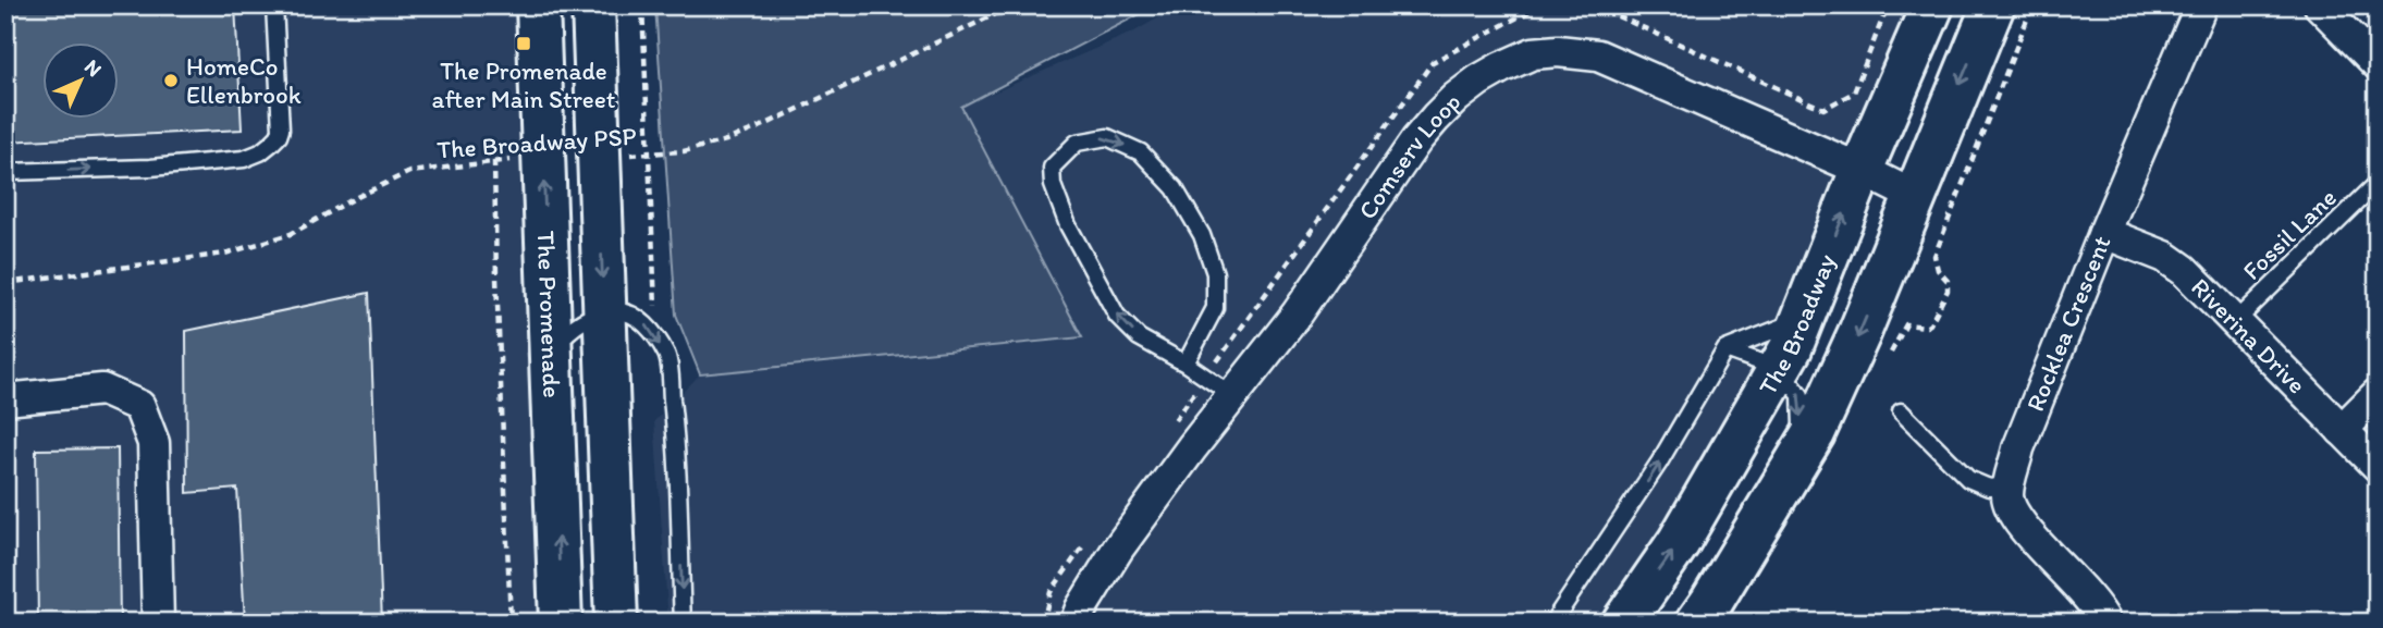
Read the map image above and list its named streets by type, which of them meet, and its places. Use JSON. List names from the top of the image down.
{
  "streets": {
    "main road": ["The Promenade", "The Broadway"],
    "street": ["Comserv Loop", "Rocklea Crescent", "Riverina Drive"],
    "lane": ["Fossil Lane"],
    "path": ["The Broadway PSP"]
  },
  "crossings": [
    ["The Broadway PSP", "The Promenade"],
    ["Comserv Loop", "The Broadway"],
    ["Fossil Lane", "Riverina Drive"],
    ["Rocklea Crescent", "Riverina Drive"]
  ],
  "places": {
    "transit": ["The Promenade after Main Street"],
    "other": ["HomeCo Ellenbrook"]
  },
  "north": "top right"
}
